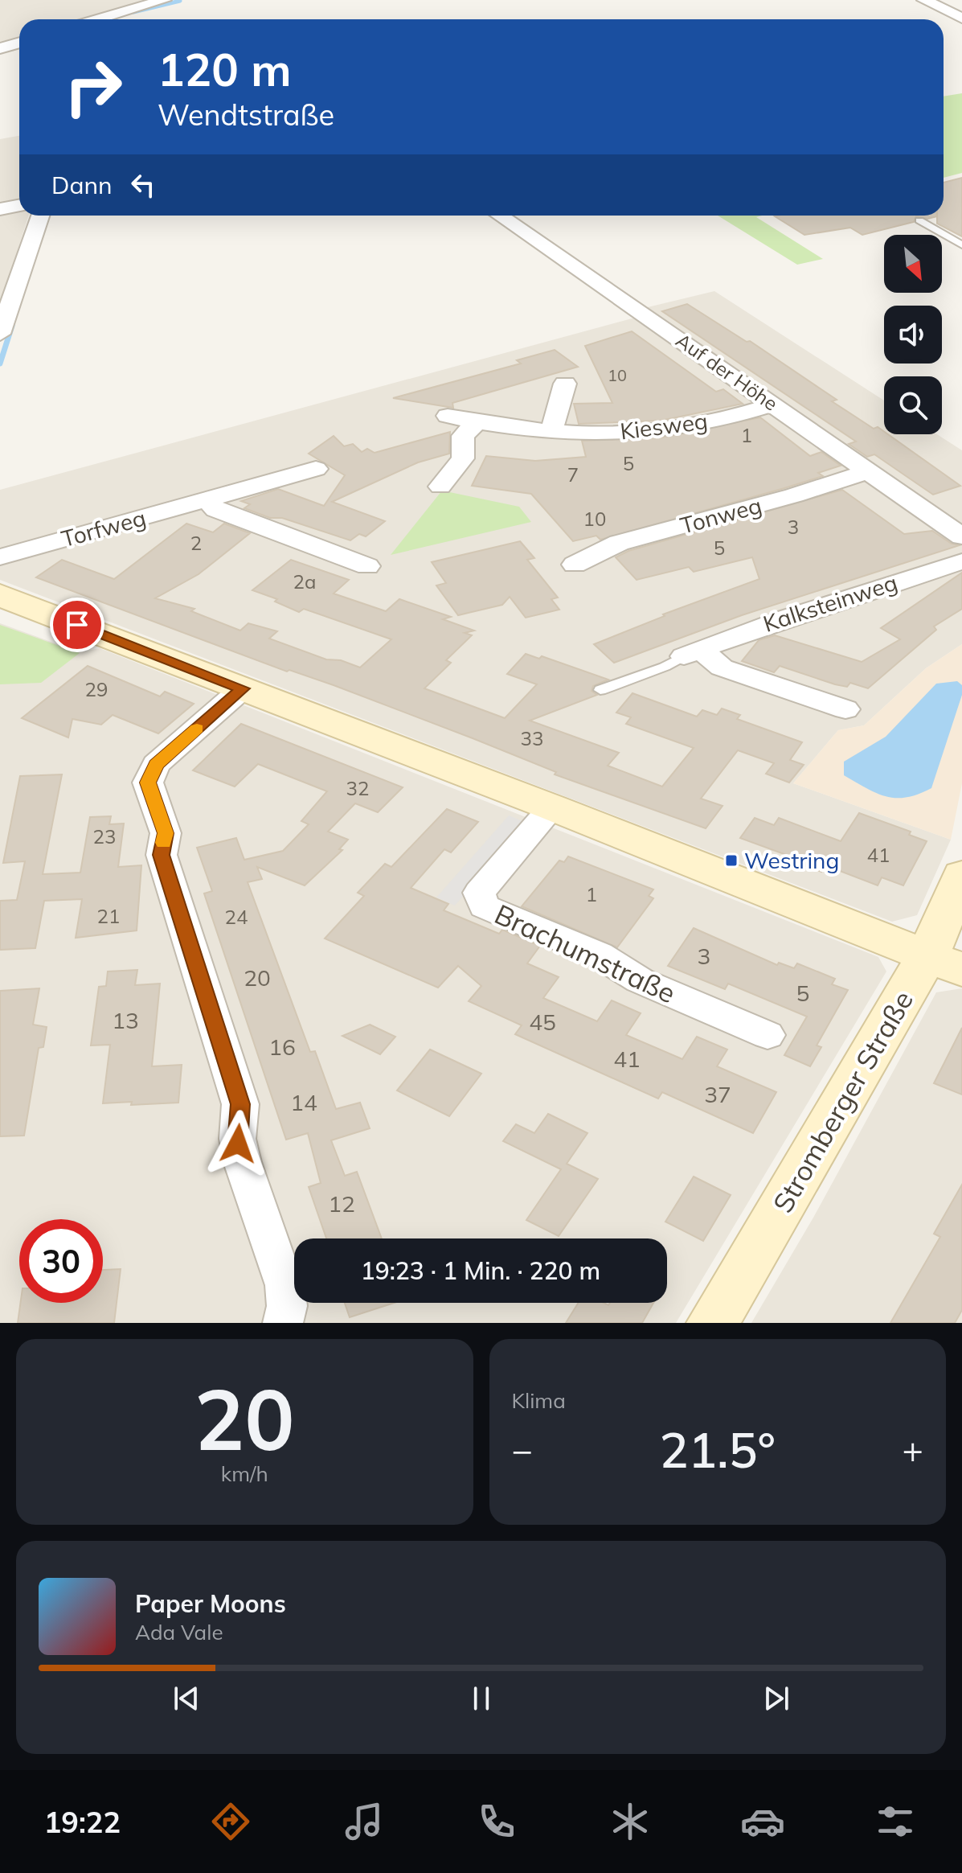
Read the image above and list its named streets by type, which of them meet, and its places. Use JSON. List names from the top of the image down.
{
  "streets": {
    "main road": ["Stromberger Straße"],
    "street": [
      "Auf der Höhe",
      "Kiesweg",
      "Tonweg",
      "Torfweg",
      "Kalksteinweg",
      "Brachumstraße"
    ]
  },
  "crossings": [
    ["Auf der Höhe", "Kiesweg"],
    ["Auf der Höhe", "Tonweg"]
  ],
  "places": {
    "transit": ["Westring"]
  },
  "house_numbers": [
    "10",
    "1",
    "5",
    "7",
    "10",
    "3",
    "2",
    "5",
    "2a",
    "29",
    "33",
    "32",
    "23",
    "41",
    "1",
    "21",
    "24",
    "3",
    "20",
    "5",
    "13",
    "45",
    "16",
    "41",
    "37",
    "14",
    "12"
  ],
  "north": "bottom right",
  "page": {
    "turn": ["120 m", "Wendtstraße"],
    "then": "Dann",
    "limit": "30",
    "trip": "19:23 · 1 Min. · 220 m",
    "tile": [
      ["20", "km/h"],
      "Klima"
    ],
    "heat": ["−", "21.5°", "+"],
    "song": ["Paper Moons", "Ada Vale"],
    "tabs": "19:22"
  }
}
